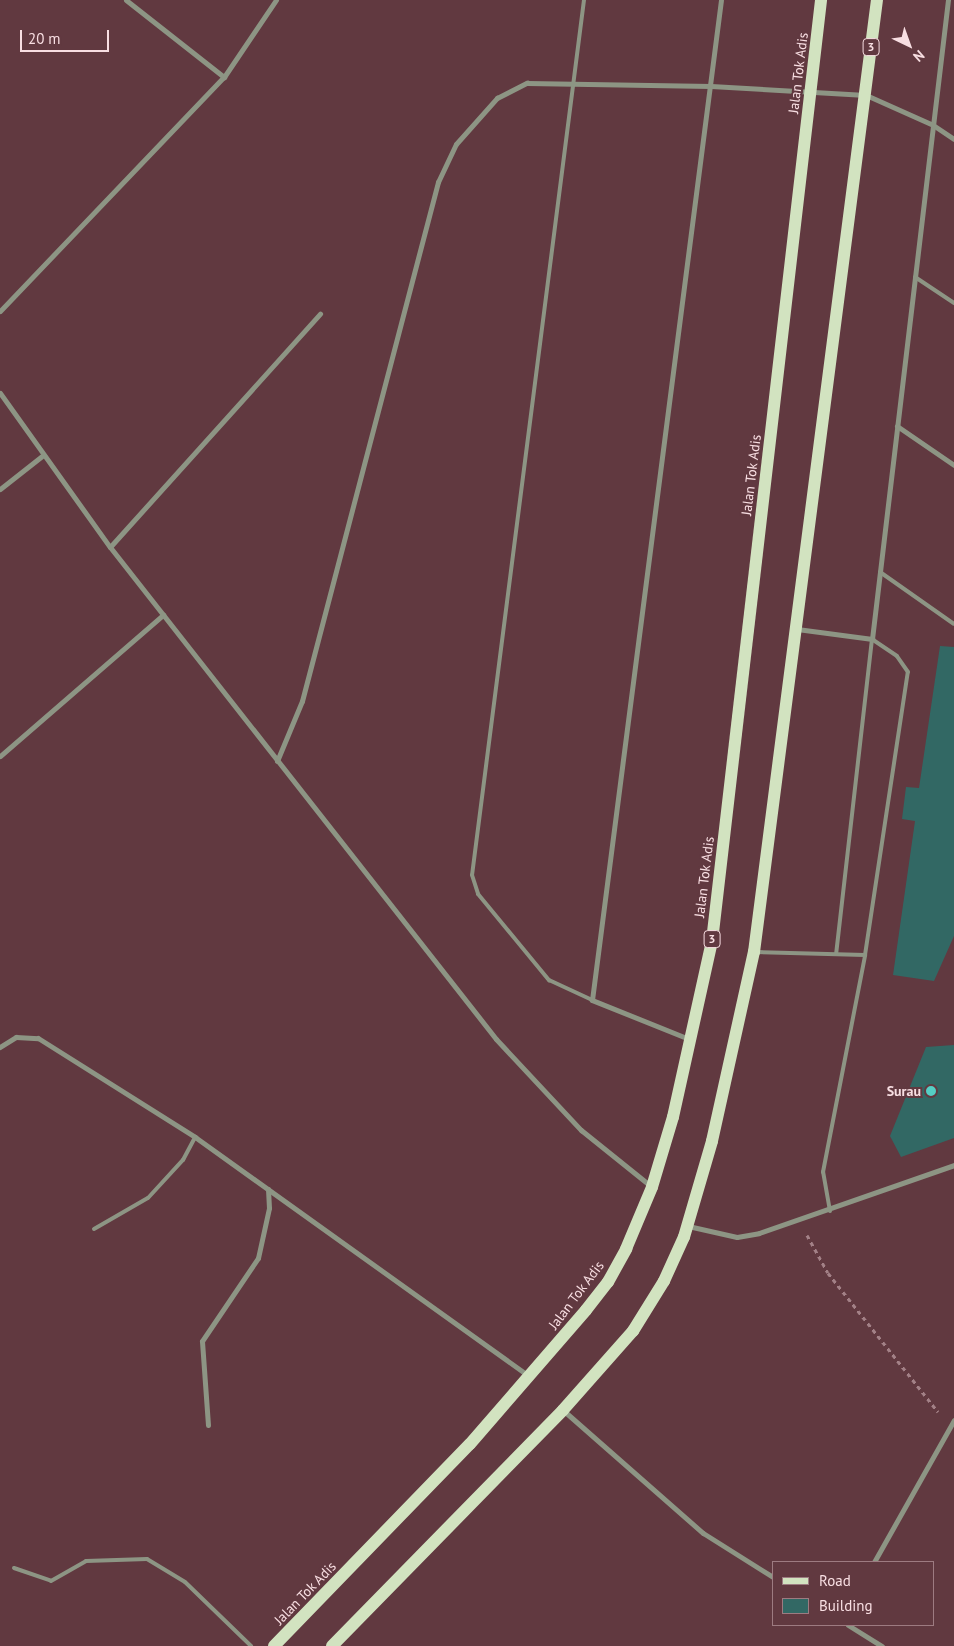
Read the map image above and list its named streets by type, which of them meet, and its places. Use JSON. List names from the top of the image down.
{
  "streets": {
    "main road": ["3", "Jalan Tok Adis"]
  },
  "places": ["Surau"],
  "legend": ["Road", "Building"],
  "scale_bar": "20 m",
  "north": "bottom right"
}
